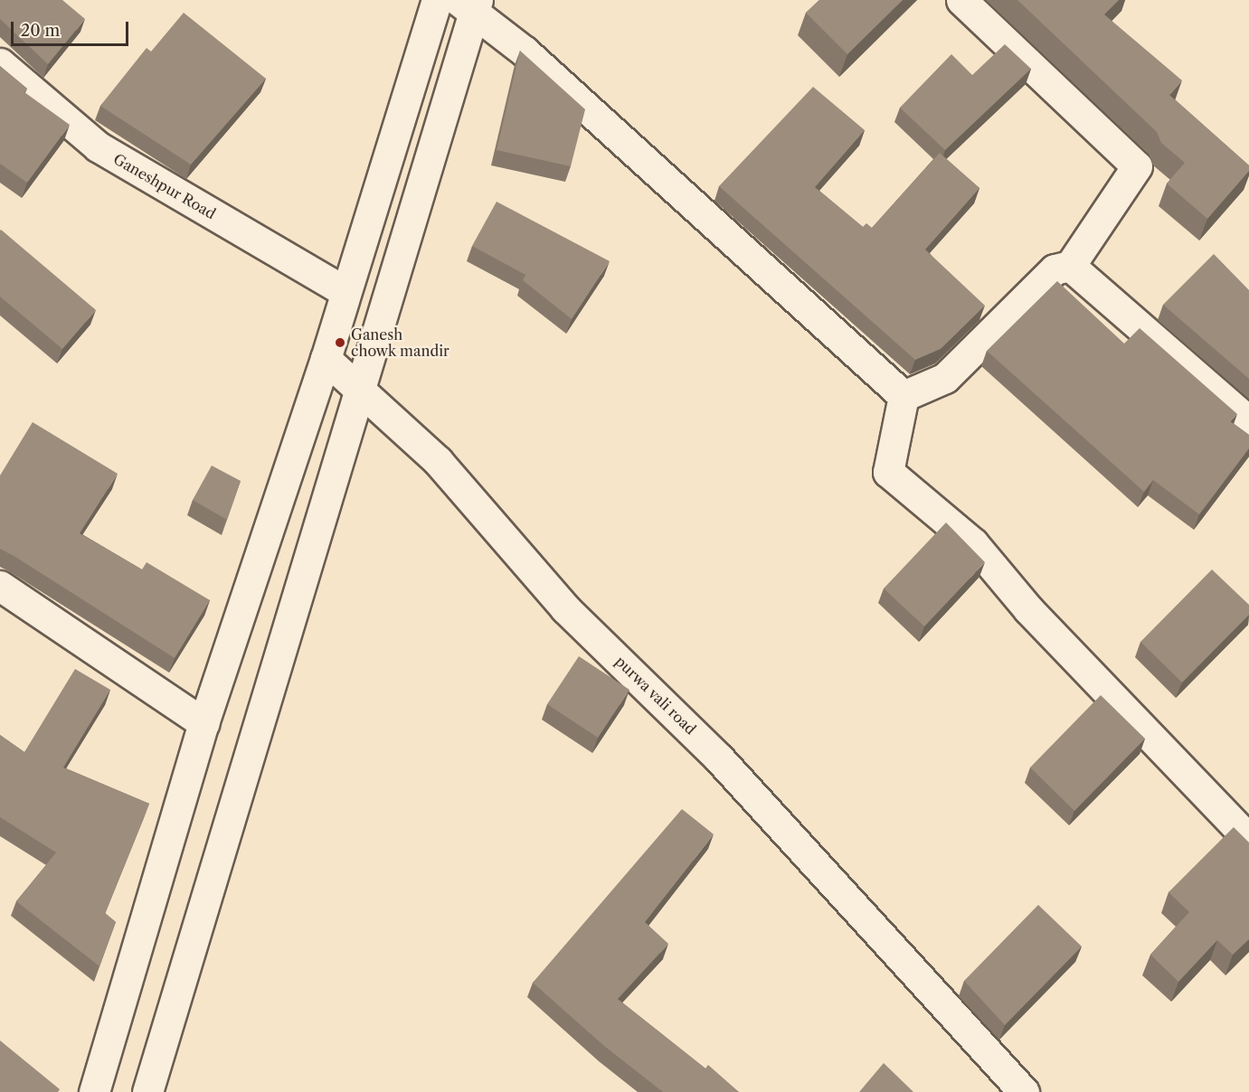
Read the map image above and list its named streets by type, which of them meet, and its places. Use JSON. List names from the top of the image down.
{
  "streets": {
    "street": ["Ganeshpur Road", "purwa vali road"]
  },
  "places": ["Ganesh chowk mandir"],
  "scale_bar": "20 m"
}
